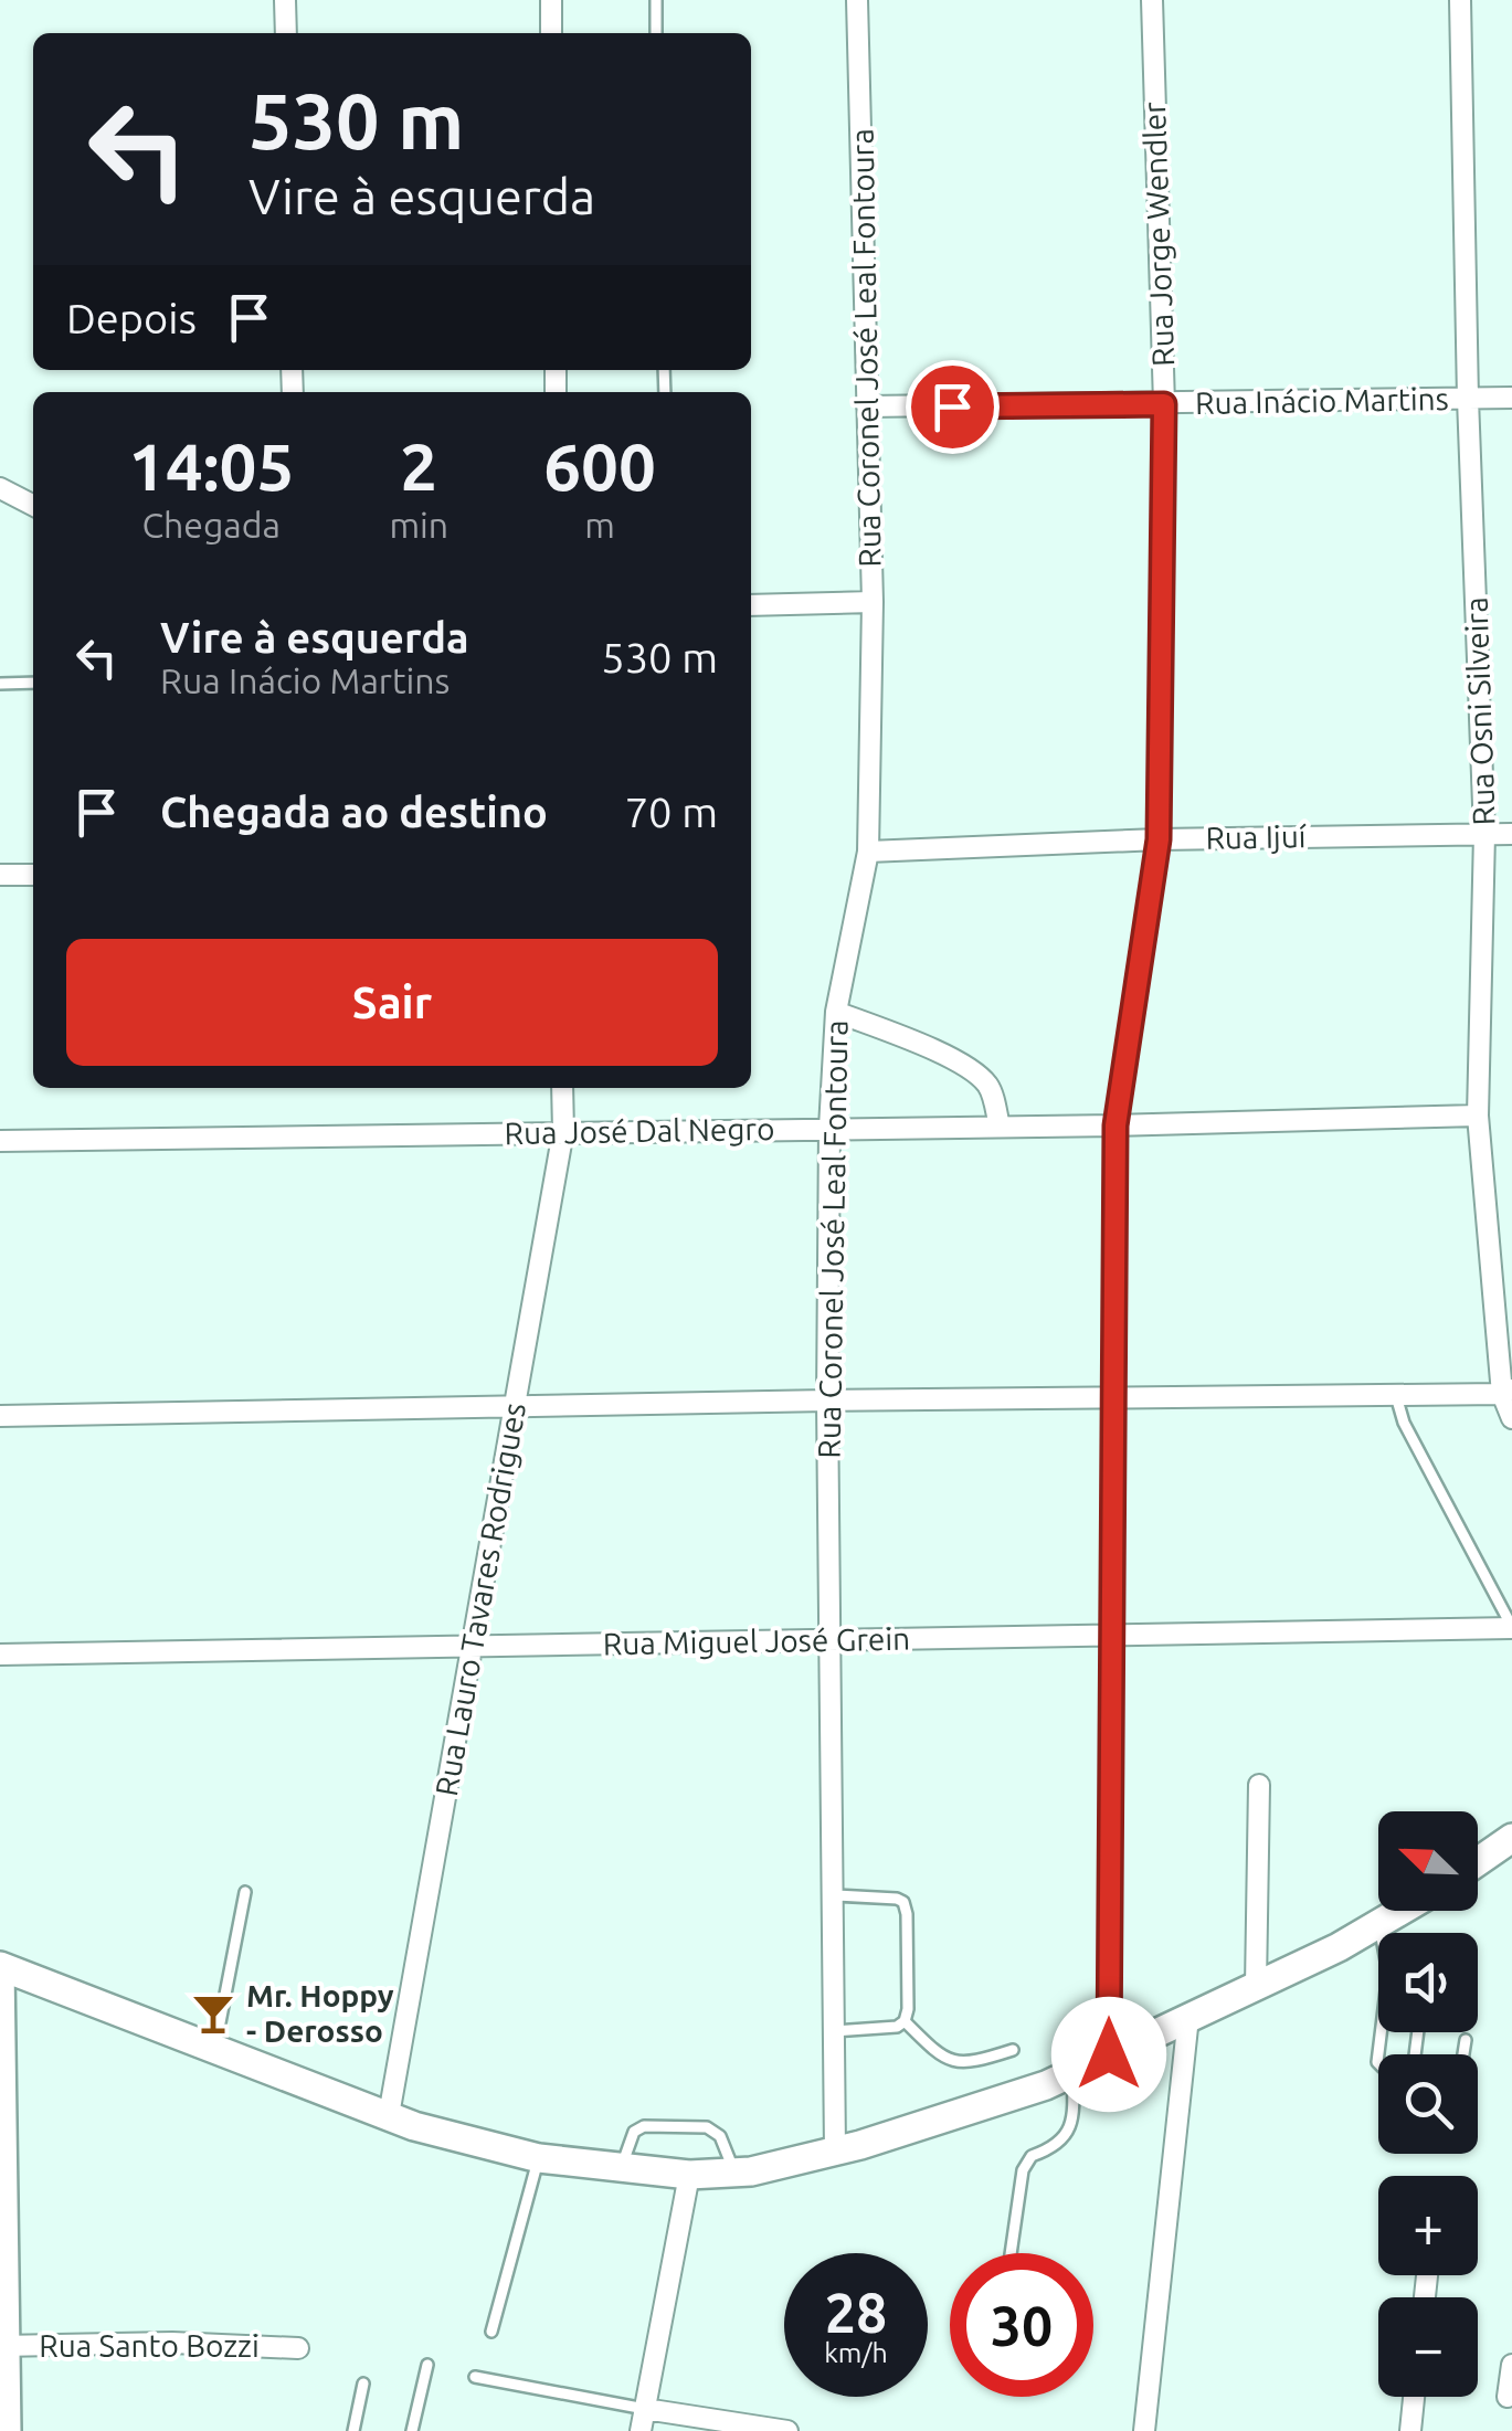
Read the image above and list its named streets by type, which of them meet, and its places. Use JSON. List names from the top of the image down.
{
  "streets": {
    "street": [
      "Rua Jorge Wendler",
      "Rua Coronel José Leal Fontoura",
      "Rua Inácio Martins",
      "Rua Osni Silveira",
      "Rua Ijuí",
      "Rua José Dal Negro",
      "Rua Lauro Tavares Rodrigues",
      "Rua Miguel José Grein",
      "Rua Santo Bozzi"
    ]
  },
  "crossings": [
    ["Rua Jorge Wendler", "Rua Inácio Martins"],
    ["Rua Jorge Wendler", "Rua Ijuí"],
    ["Rua Jorge Wendler", "Rua José Dal Negro"],
    ["Rua Jorge Wendler", "Rua Miguel José Grein"],
    ["Rua Coronel José Leal Fontoura", "Rua Inácio Martins"],
    ["Rua Coronel José Leal Fontoura", "Rua Ijuí"],
    ["Rua Coronel José Leal Fontoura", "Rua José Dal Negro"],
    ["Rua Coronel José Leal Fontoura", "Rua Miguel José Grein"],
    ["Rua Inácio Martins", "Rua Osni Silveira"],
    ["Rua Osni Silveira", "Rua Ijuí"],
    ["Rua Osni Silveira", "Rua José Dal Negro"],
    ["Rua José Dal Negro", "Rua Lauro Tavares Rodrigues"],
    ["Rua Lauro Tavares Rodrigues", "Rua Miguel José Grein"]
  ],
  "places": {
    "bar": ["Mr. Hoppy - Derosso"]
  },
  "north": "top left",
  "page": {
    "turn": ["530 m", "Vire à esquerda"],
    "then": "Depois",
    "eta": [
      "14:05",
      "Chegada",
      "2",
      "min",
      "600",
      "m"
    ],
    "list": [
      {
        "name": "Vire à esquerda",
        "note": "Rua Inácio Martins",
        "value": "530 m"
      },
      {
        "name": "Chegada ao destino",
        "value": "70 m"
      }
    ],
    "buttons": "Sair",
    "map_buttons": ["+", "−"],
    "speed": "28 km/h",
    "limit": "30"
  }
}
